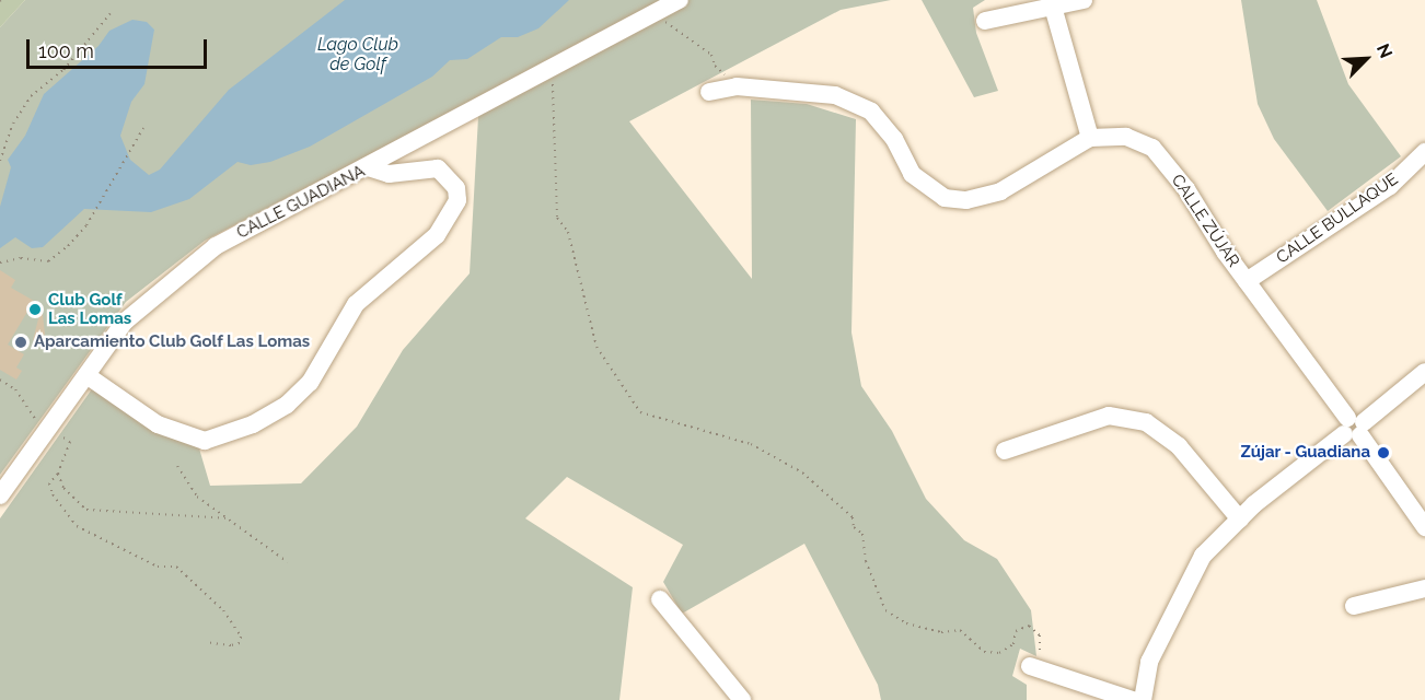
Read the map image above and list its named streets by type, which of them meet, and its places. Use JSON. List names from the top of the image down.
{
  "streets": {
    "street": ["CALLE GUADIANA", "CALLE BULLAQUE", "CALLE ZÚJAR"]
  },
  "crossings": [
    ["CALLE BULLAQUE", "CALLE ZÚJAR"]
  ],
  "water": ["Lago Club de Golf"],
  "places": ["Club Golf Las Lomas", "Aparcamiento Club Golf Las Lomas", "Zújar - Guadiana"],
  "scale_bar": "100 m",
  "north": "top right"
}
